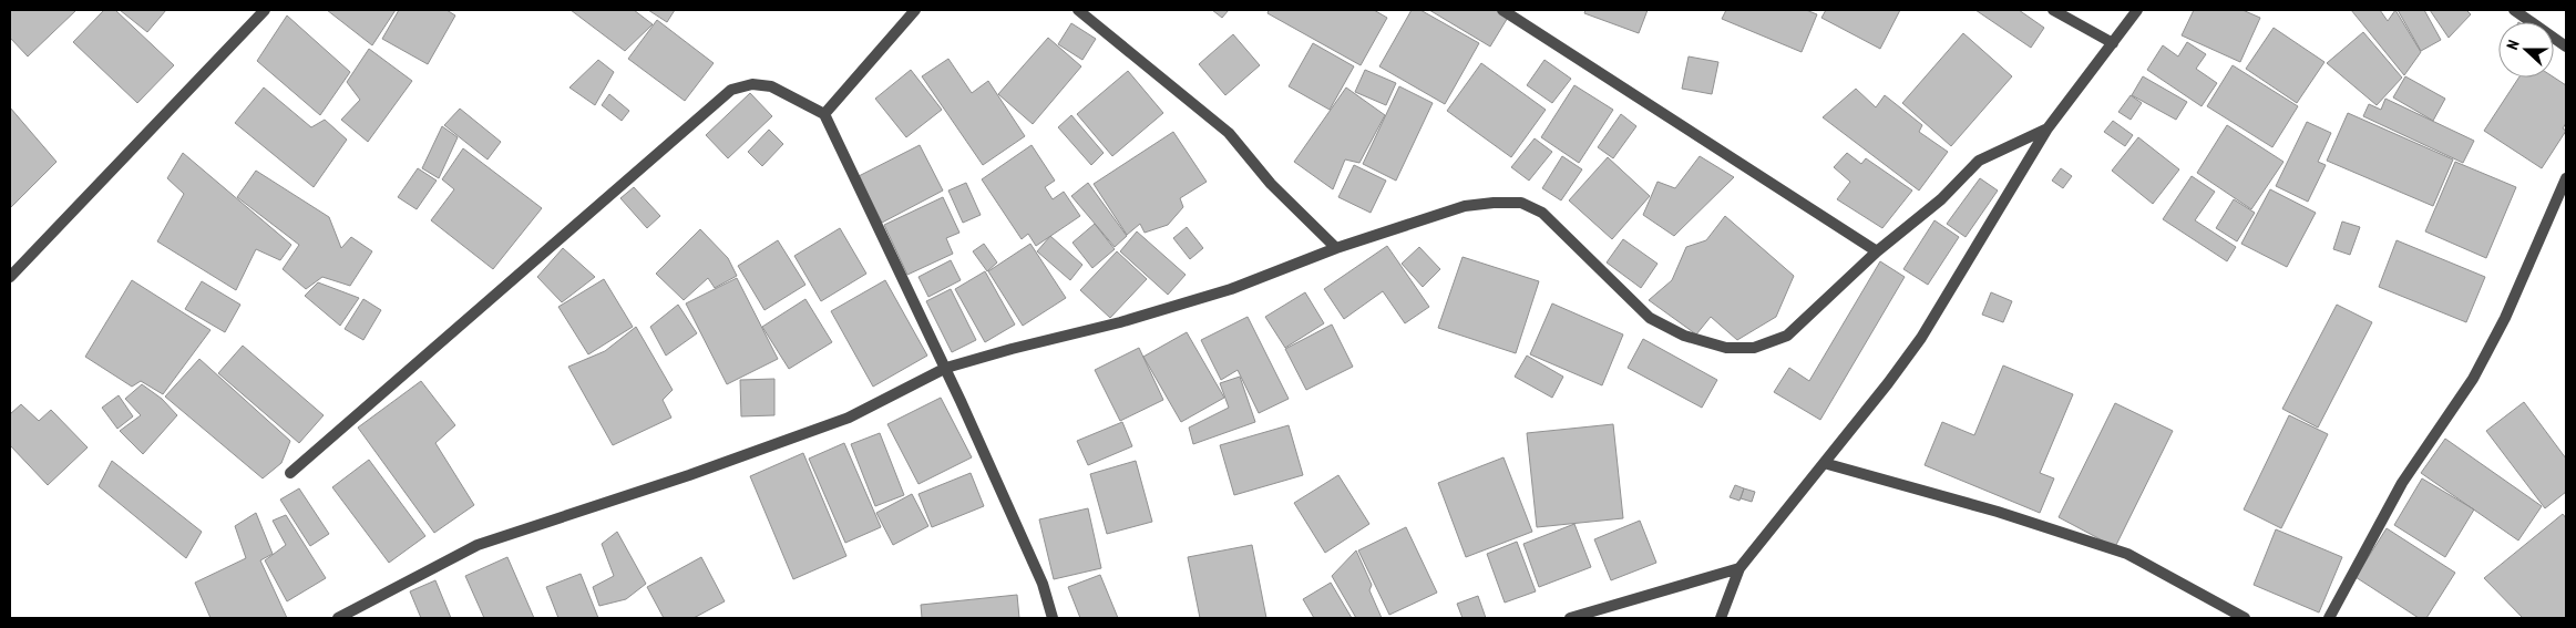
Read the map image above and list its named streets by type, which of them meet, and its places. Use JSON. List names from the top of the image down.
{
  "north": "left"
}
